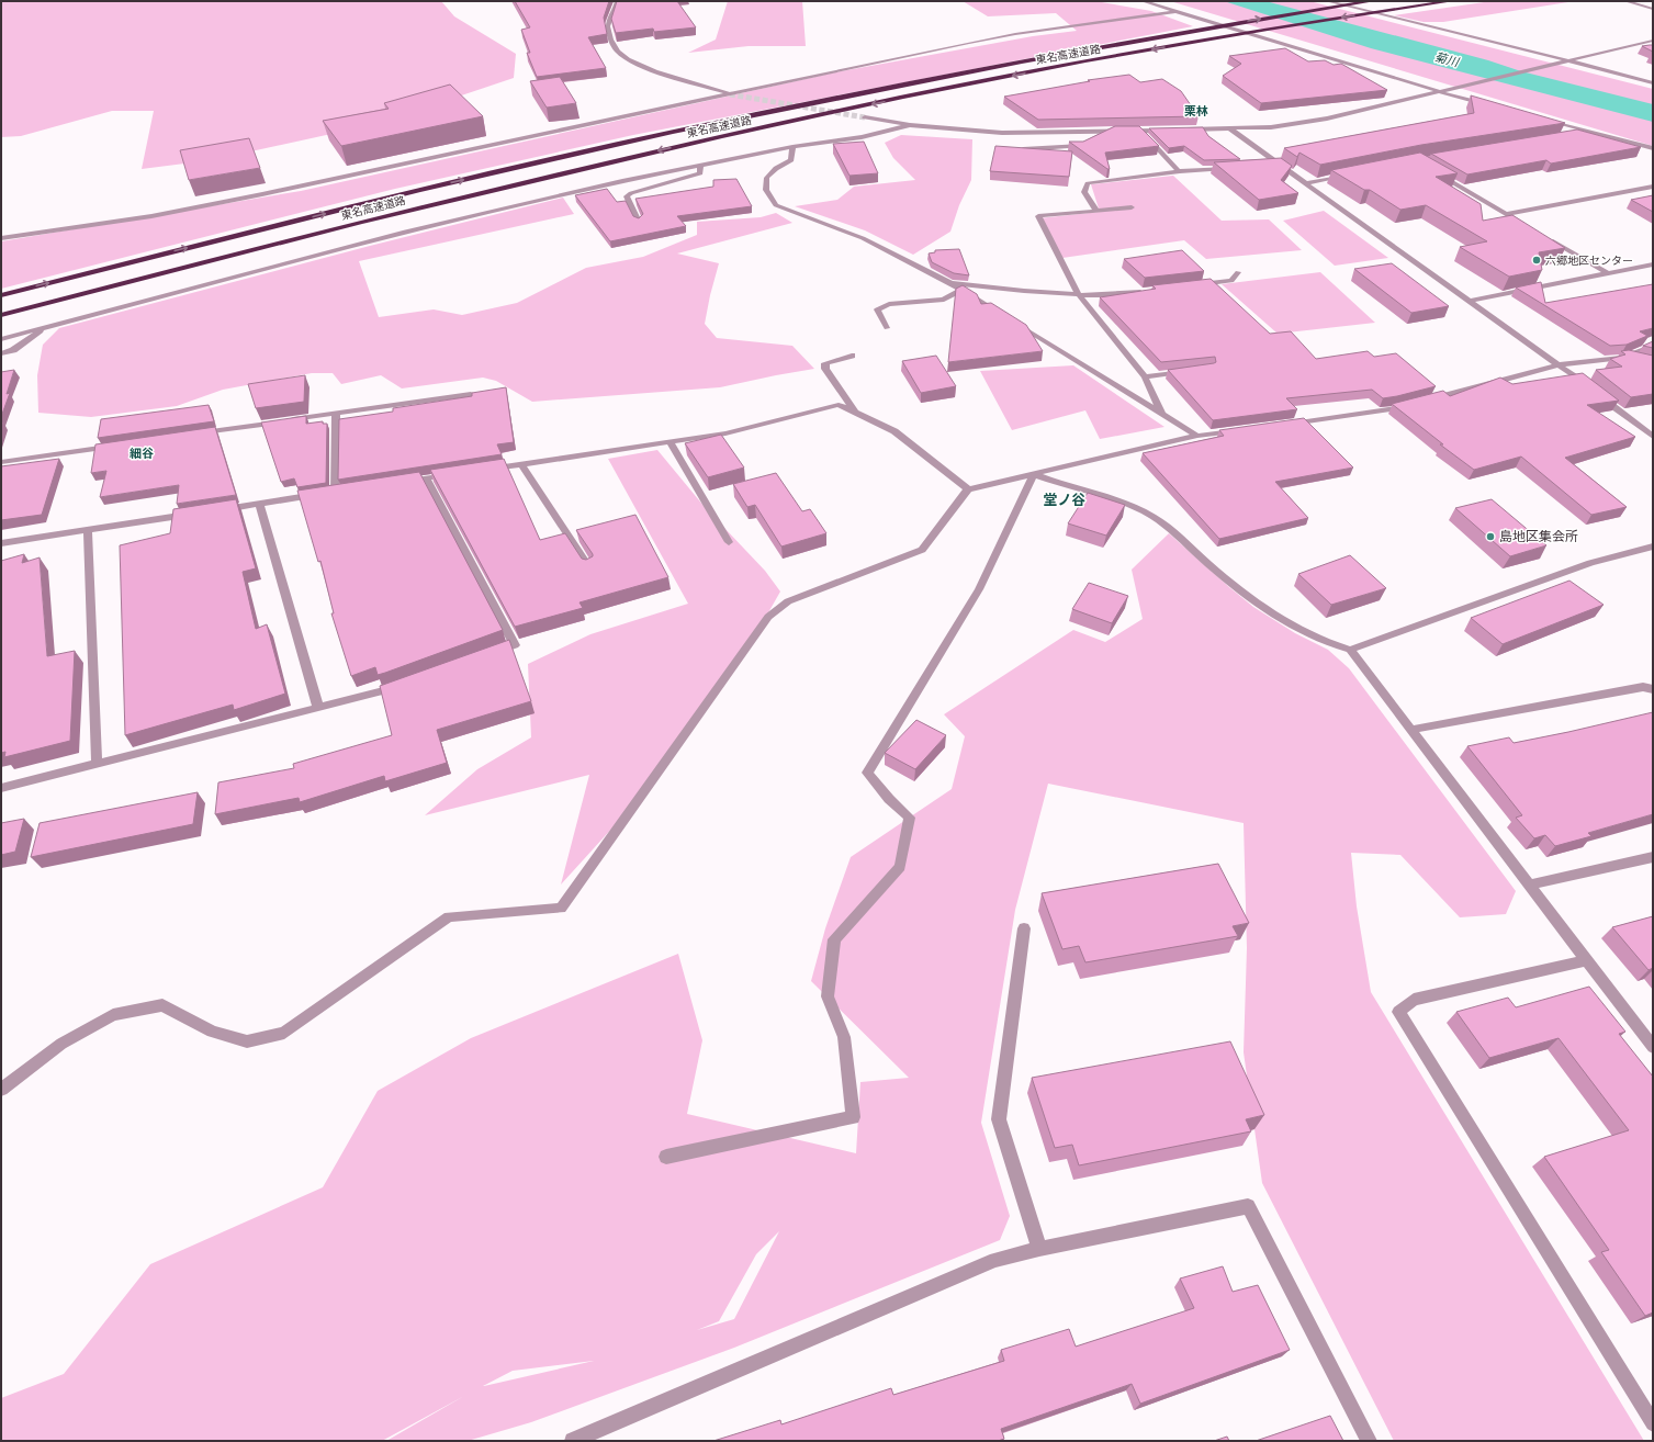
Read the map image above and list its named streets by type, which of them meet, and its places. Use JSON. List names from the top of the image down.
{
  "streets": {
    "highway": ["東名高速道路"]
  },
  "districts": ["栗林", "細谷", "堂ノ谷"],
  "water": ["菊川"],
  "places": ["六郷地区センター", "島地区集会所"]
}
